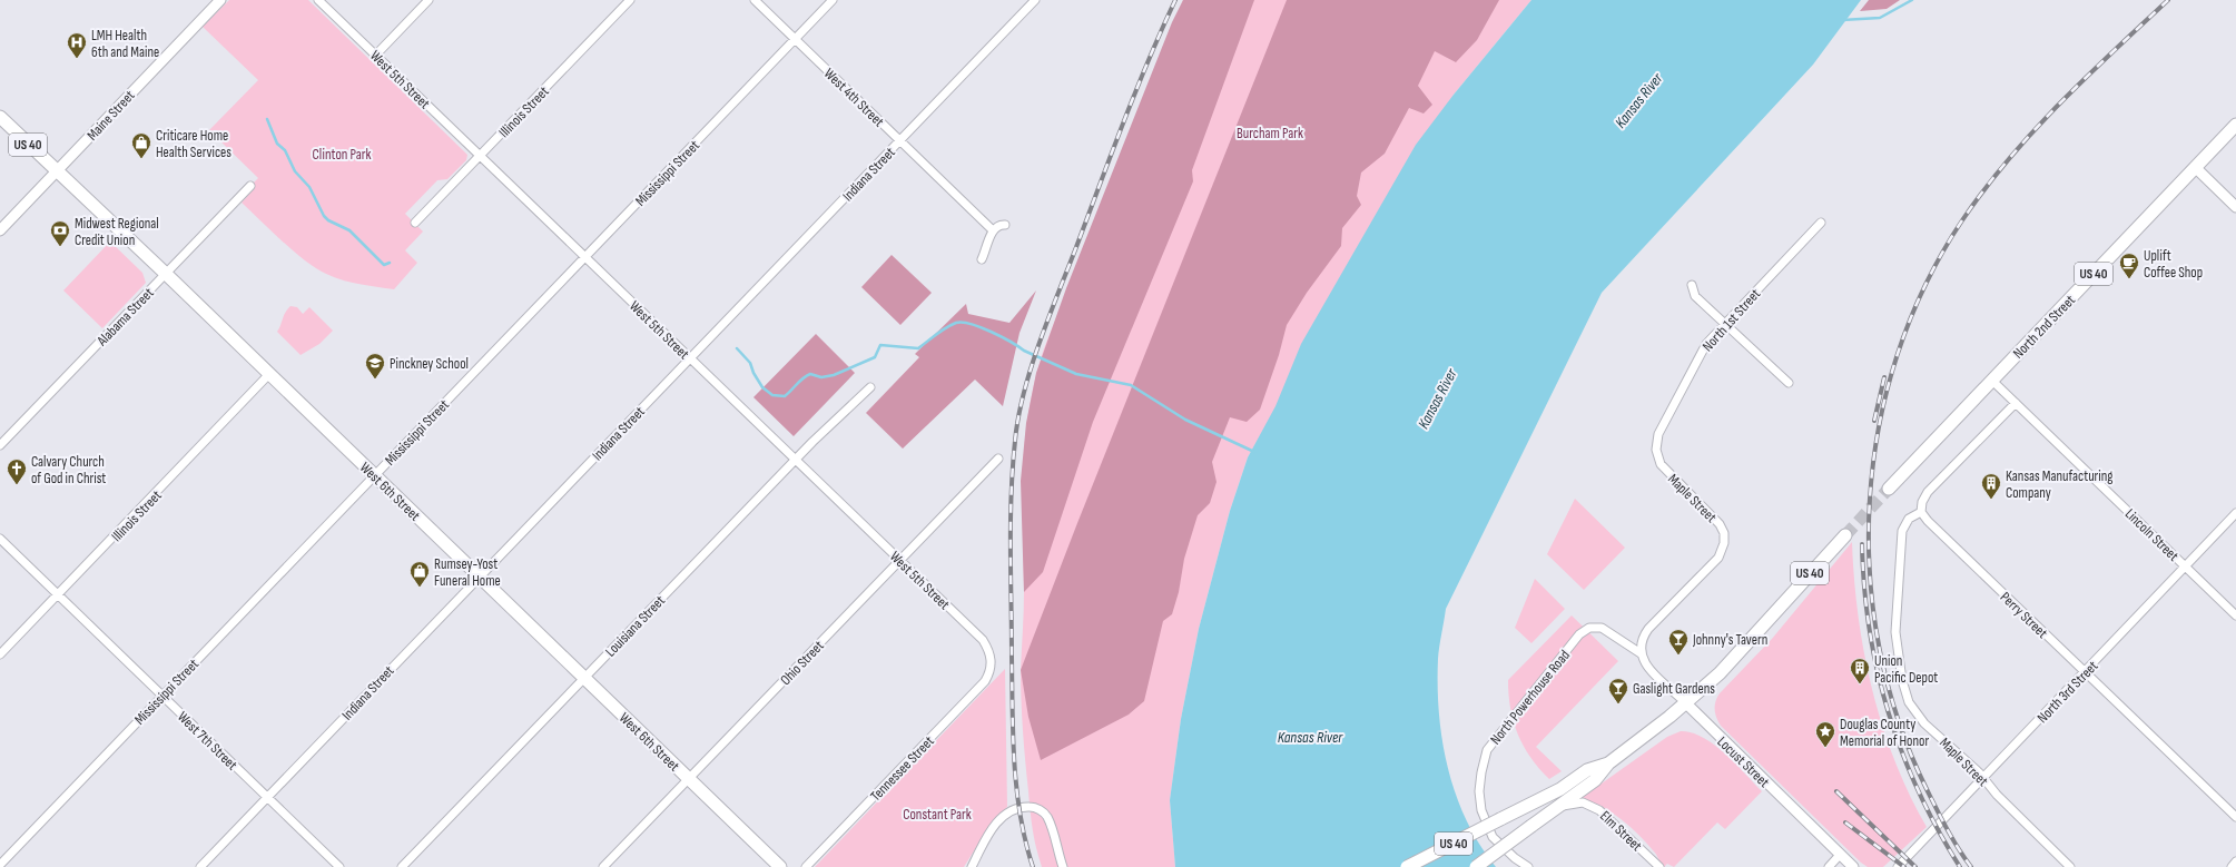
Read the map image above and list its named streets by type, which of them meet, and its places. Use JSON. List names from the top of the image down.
{
  "streets": {
    "highway": ["US 40", "North 2nd Street", "West 6th Street"],
    "street": [
      "West 5th Street",
      "West 4th Street",
      "Illinois Street",
      "Maine Street",
      "Mississippi Street",
      "Indiana Street",
      "Alabama Street",
      "North 1st Street",
      "Maple Street",
      "Lincoln Street",
      "Perry Street",
      "Louisiana Street",
      "Ohio Street",
      "North 3rd Street",
      "North Powerhouse Road",
      "West 7th Street",
      "Locust Street",
      "Tennessee Street",
      "Elm Street"
    ]
  },
  "crossings": [
    ["West 5th Street", "Illinois Street"],
    ["West 5th Street", "Mississippi Street"],
    ["West 5th Street", "Indiana Street"],
    ["West 5th Street", "Louisiana Street"],
    ["West 5th Street", "Ohio Street"],
    ["West 5th Street", "Tennessee Street"],
    ["West 4th Street", "Mississippi Street"],
    ["West 4th Street", "Indiana Street"],
    ["Illinois Street", "West 6th Street"],
    ["Illinois Street", "West 7th Street"],
    ["Maine Street", "West 6th Street"],
    ["US 40", "Locust Street"],
    ["US 40", "Elm Street"],
    ["Mississippi Street", "West 6th Street"],
    ["Mississippi Street", "West 7th Street"],
    ["Indiana Street", "West 6th Street"],
    ["Indiana Street", "West 7th Street"],
    ["Alabama Street", "West 6th Street"],
    ["North 1st Street", "Maple Street"],
    ["North 2nd Street", "Lincoln Street"],
    ["West 6th Street", "Louisiana Street"],
    ["West 6th Street", "Ohio Street"],
    ["Maple Street", "Perry Street"],
    ["Maple Street", "North 3rd Street"],
    ["Maple Street", "North Powerhouse Road"],
    ["Maple Street", "Locust Street"],
    ["Lincoln Street", "North 3rd Street"],
    ["Perry Street", "North 3rd Street"],
    ["North Powerhouse Road", "Locust Street"]
  ],
  "water": ["Kansas River"],
  "parks": ["Burcham Park", "Clinton Park", "Constant Park"],
  "places": {
    "hospital": ["LMH Health 6th and Maine"],
    "shop": ["Criticare Home Health Services", "Rumsey-Yost Funeral Home"],
    "bank": ["Midwest Regional Credit Union"],
    "cafe": ["Uplift Coffee Shop"],
    "school or university": ["Pinckney School"],
    "church": ["Calvary Church of God in Christ"],
    "building": ["Kansas Manufacturing Company", "Union Pacific Depot"],
    "bar": ["Johnny's Tavern", "Gaslight Gardens"],
    "place": ["Douglas County Memorial of Honor"]
  }
}
